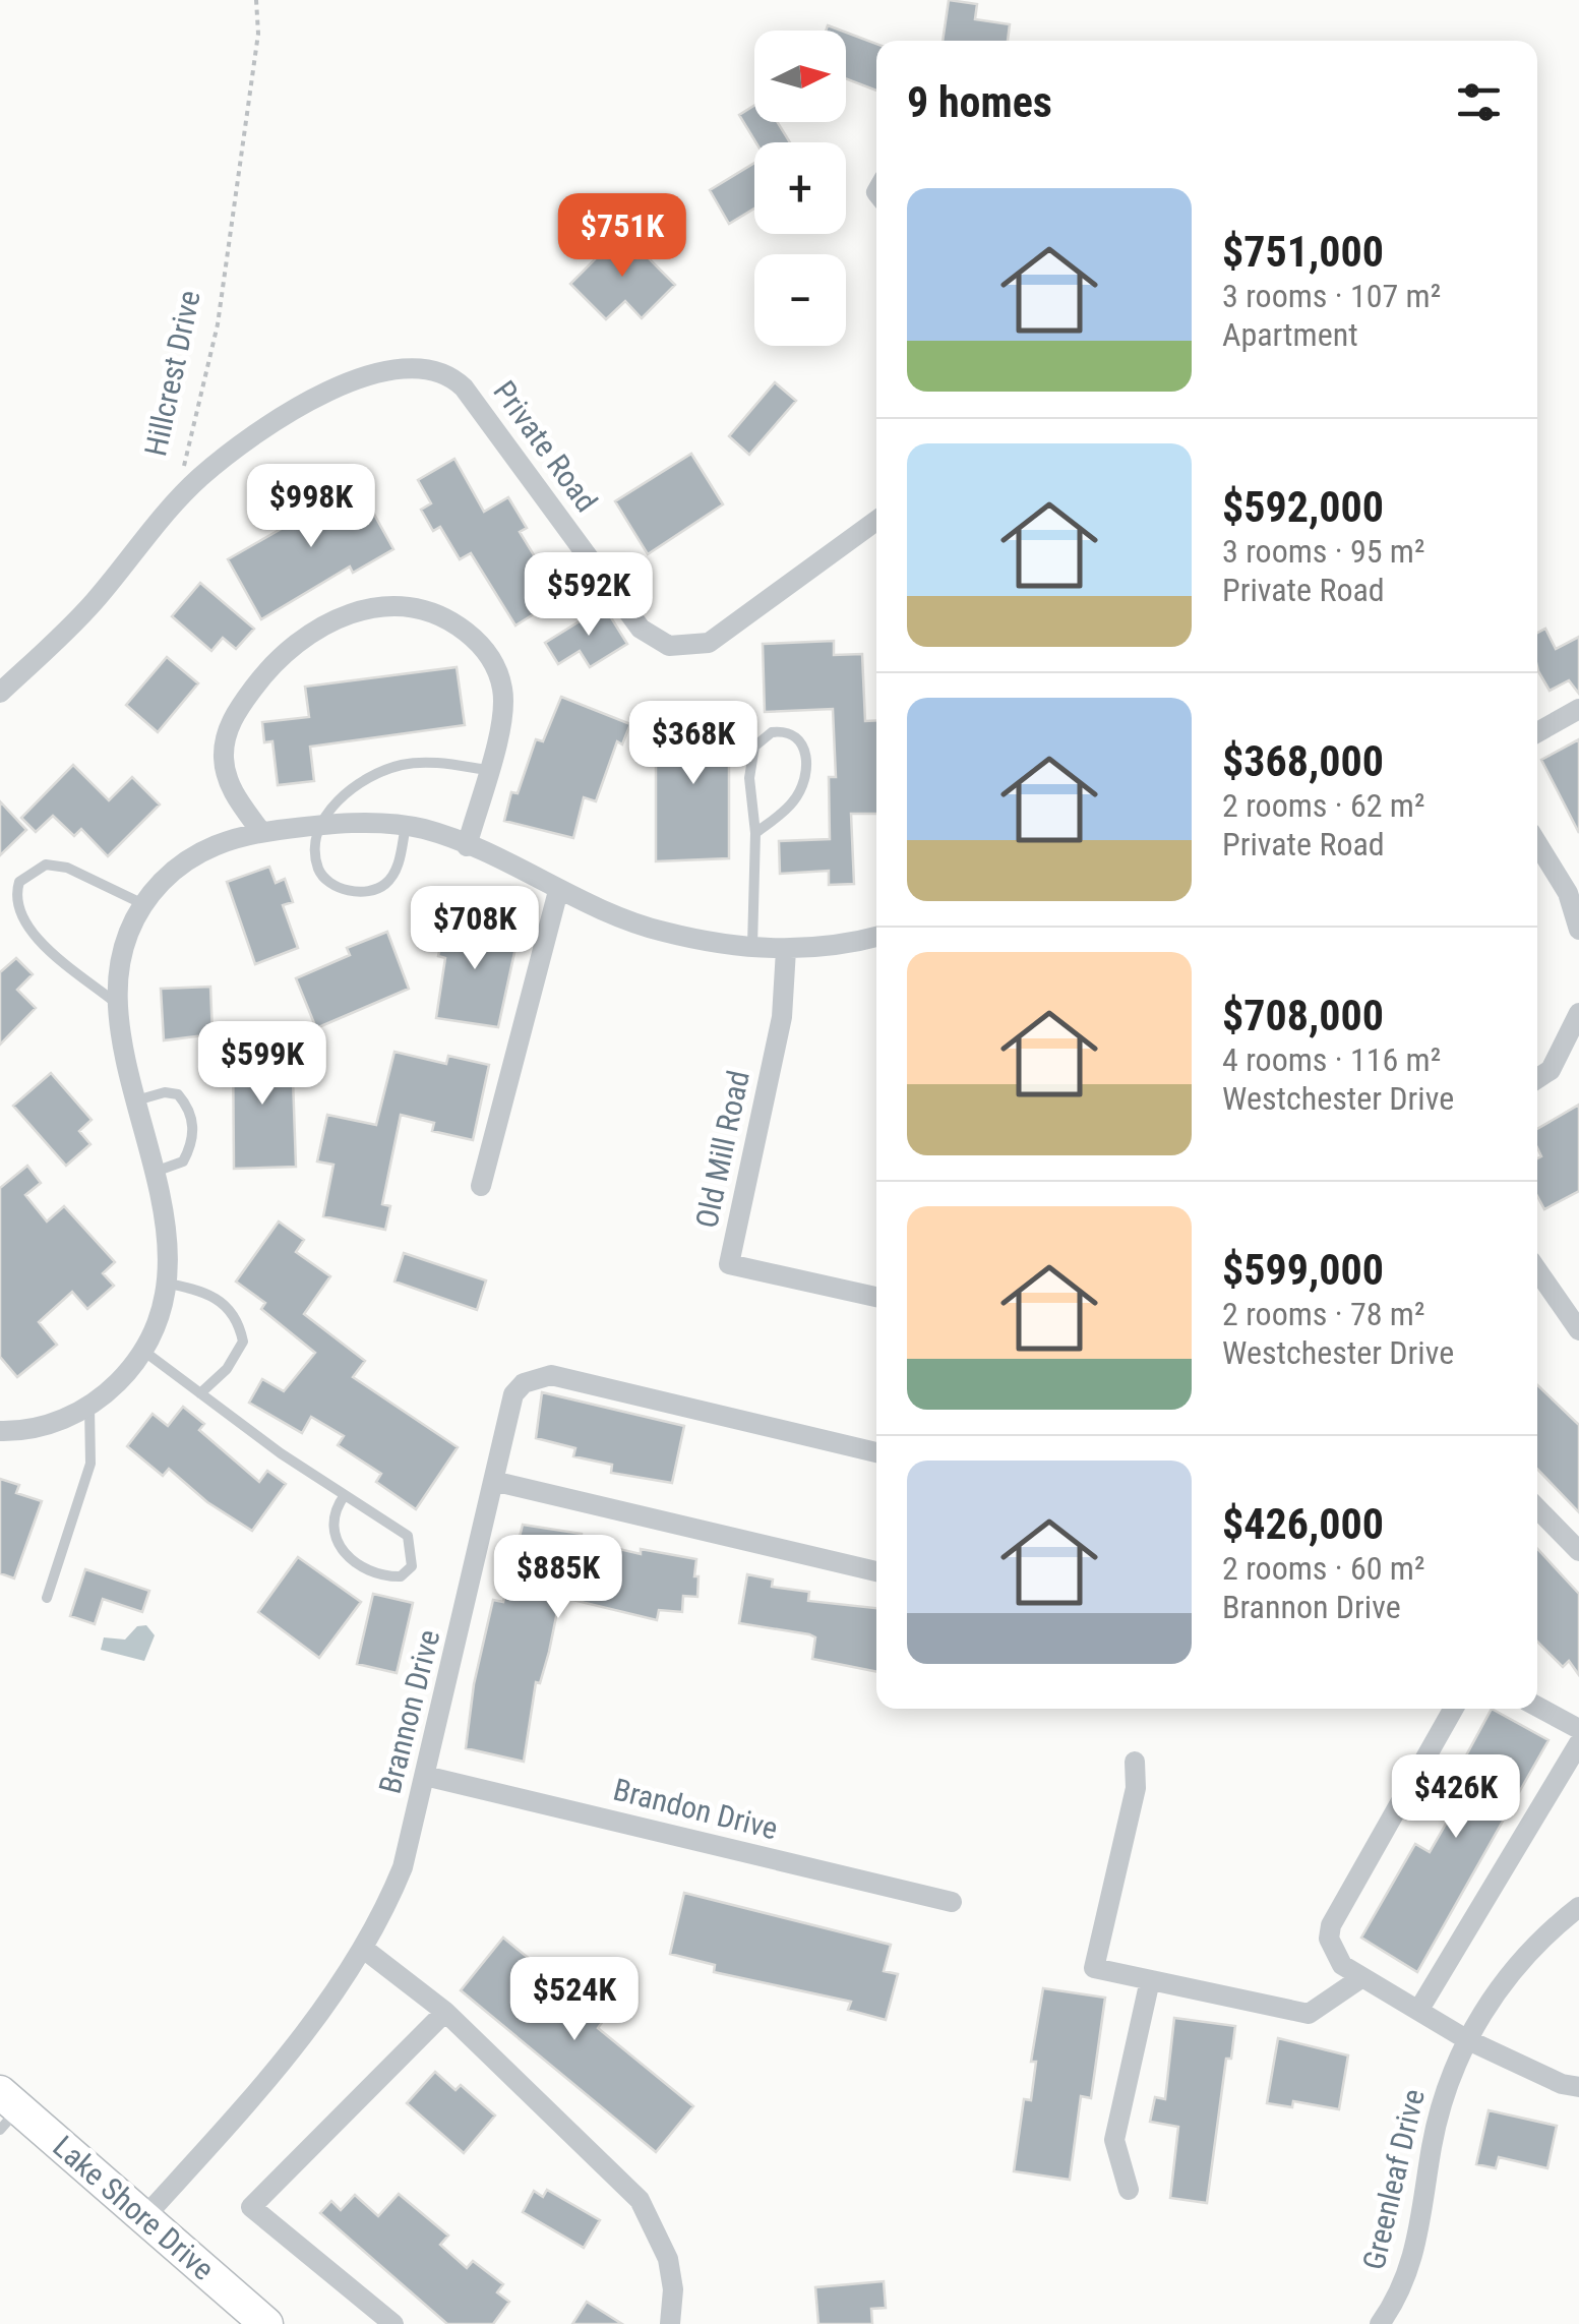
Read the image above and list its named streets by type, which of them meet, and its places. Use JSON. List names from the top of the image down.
{
  "streets": {
    "main road": ["Lake Shore Drive"],
    "street": [
      "Hillcrest Drive",
      "Private Road",
      "Old Mill Road",
      "Brannon Drive",
      "Brandon Drive",
      "Greenleaf Drive"
    ]
  },
  "crossings": [
    ["Hillcrest Drive", "Private Road"],
    ["Brannon Drive", "Brandon Drive"],
    ["Brannon Drive", "Lake Shore Drive"]
  ],
  "north": "right",
  "page": {
    "map_buttons": ["+", "−"],
    "heading": "9 homes",
    "list": [
      {
        "name": "$751,000",
        "note": "3 rooms · 107 m² · Apartment"
      },
      {
        "name": "$592,000",
        "note": "3 rooms · 95 m² · Private Road"
      },
      {
        "name": "$368,000",
        "note": "2 rooms · 62 m² · Private Road"
      },
      {
        "name": "$708,000",
        "note": "4 rooms · 116 m² · Westchester Drive"
      },
      {
        "name": "$599,000",
        "note": "2 rooms · 78 m² · Westchester Drive"
      },
      {
        "name": "$426,000",
        "note": "2 rooms · 60 m² · Brannon Drive"
      }
    ],
    "price": [
      "$751K",
      "$998K",
      "$592K",
      "$368K",
      "$708K",
      "$599K",
      "$885K",
      "$426K",
      "$524K"
    ]
  }
}
